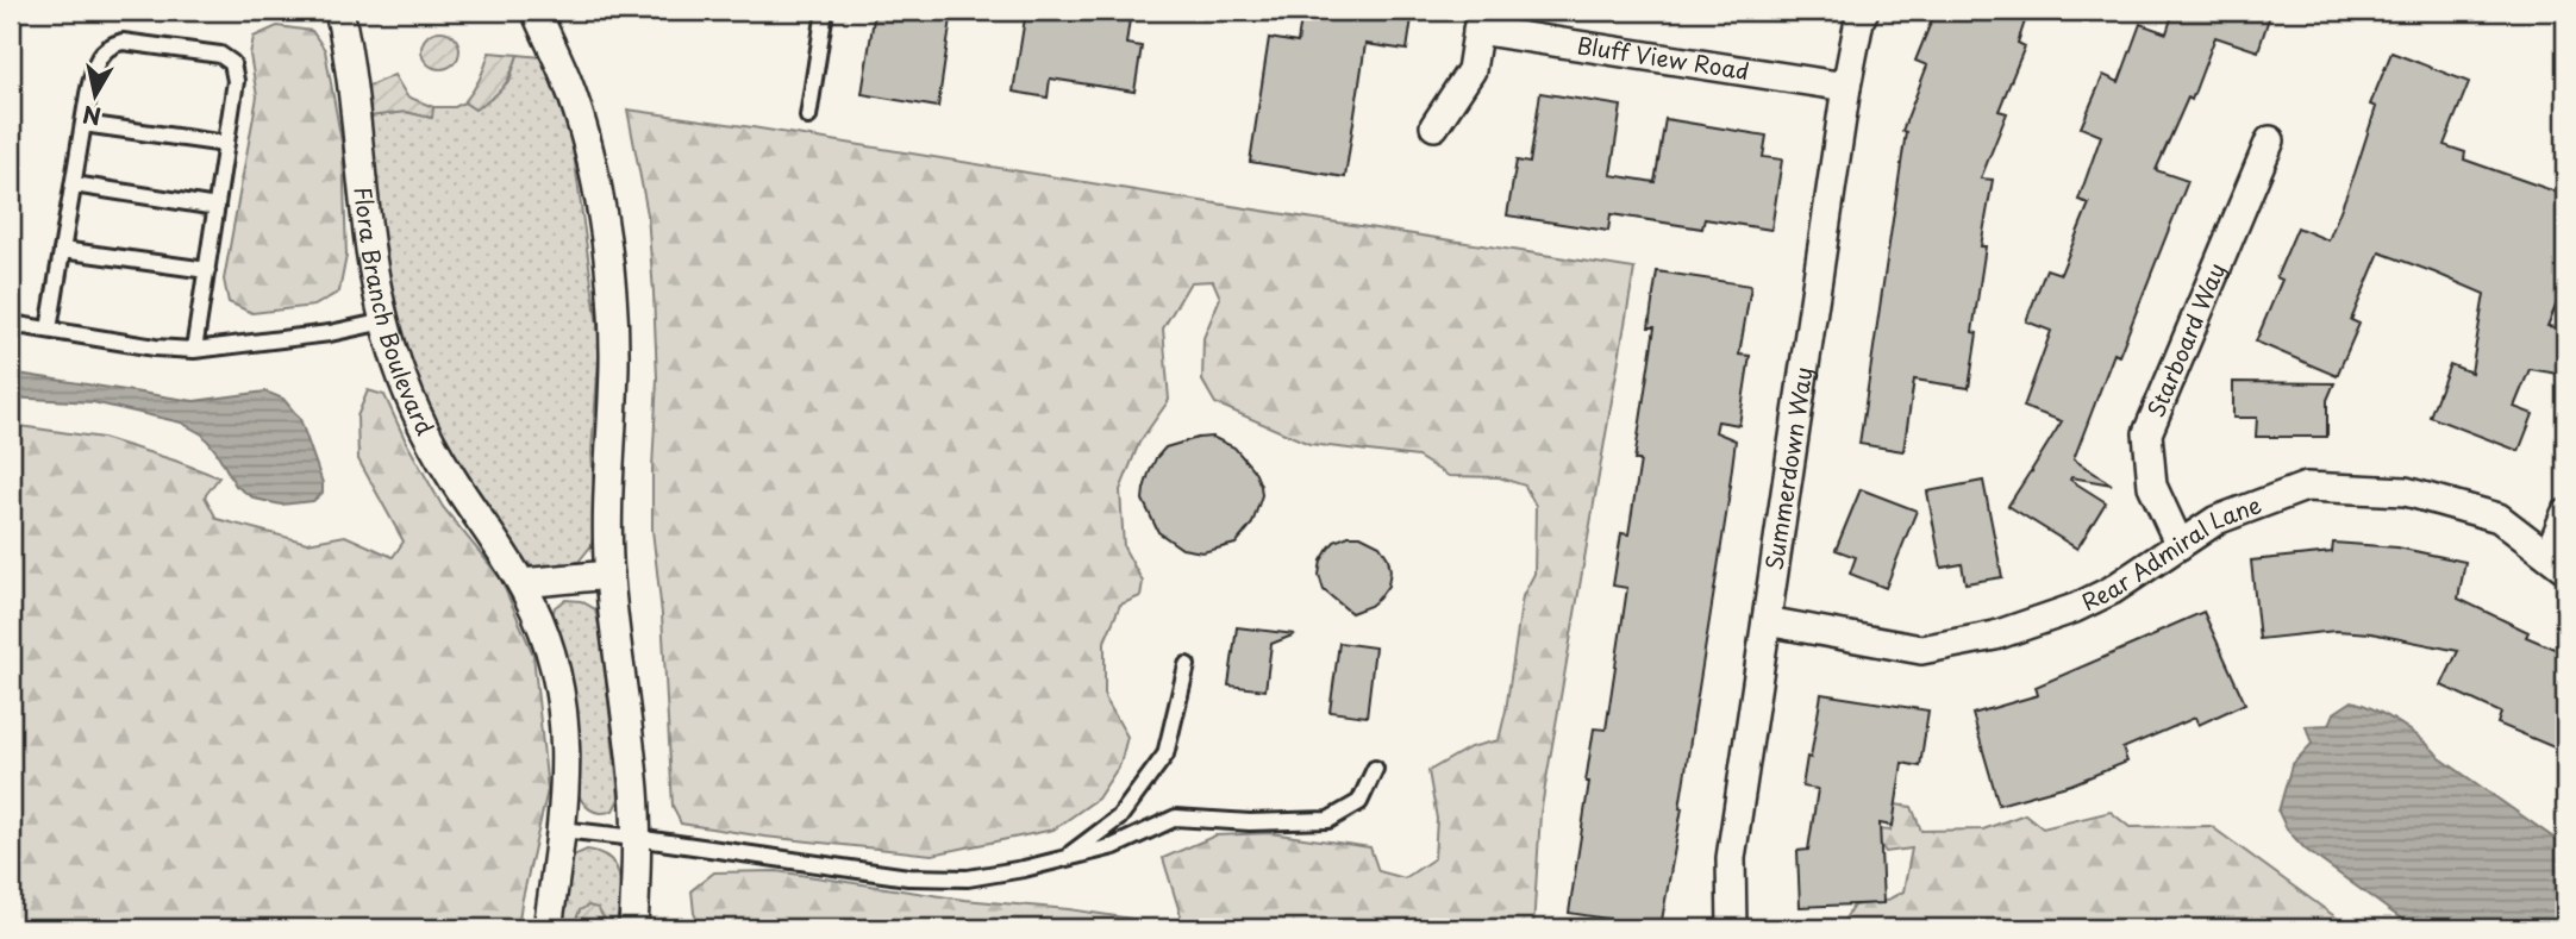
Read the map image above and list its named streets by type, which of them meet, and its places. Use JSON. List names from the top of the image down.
{
  "streets": {
    "street": [
      "Bluff View Road",
      "Flora Branch Boulevard",
      "Starboard Way",
      "Summerdown Way",
      "Rear Admiral Lane"
    ]
  },
  "crossings": [
    ["Bluff View Road", "Summerdown Way"],
    ["Starboard Way", "Rear Admiral Lane"],
    ["Summerdown Way", "Rear Admiral Lane"]
  ],
  "north": "bottom"
}
